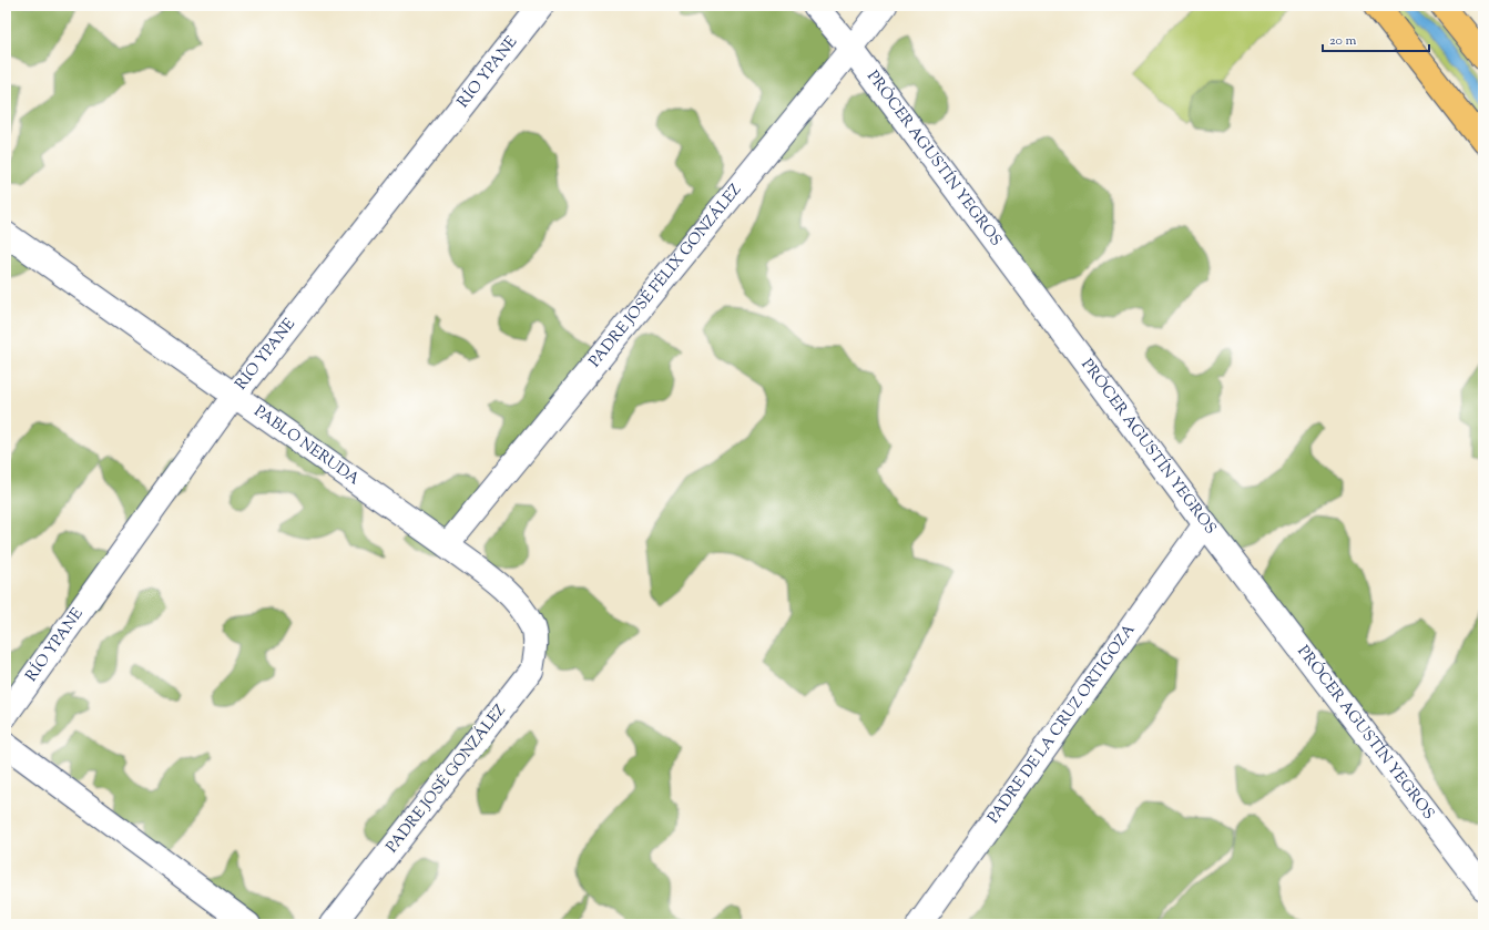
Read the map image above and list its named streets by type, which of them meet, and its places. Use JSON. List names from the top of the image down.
{
  "streets": {
    "street": [
      "RÍO YPANE",
      "PRÓCER AGUSTÍN YEGROS",
      "PADRE JOSÉ FÉLIX GONZÁLEZ",
      "PABLO NERUDA",
      "PADRE DE LA CRUZ ORTIGOZA",
      "PADRE JOSÉ GONZÁLEZ"
    ]
  },
  "crossings": [
    ["RÍO YPANE", "PABLO NERUDA"],
    ["PRÓCER AGUSTÍN YEGROS", "PADRE JOSÉ FÉLIX GONZÁLEZ"],
    ["PRÓCER AGUSTÍN YEGROS", "PADRE DE LA CRUZ ORTIGOZA"],
    ["PADRE JOSÉ FÉLIX GONZÁLEZ", "PABLO NERUDA"],
    ["PABLO NERUDA", "PADRE JOSÉ GONZÁLEZ"]
  ],
  "scale_bar": "20 m"
}
